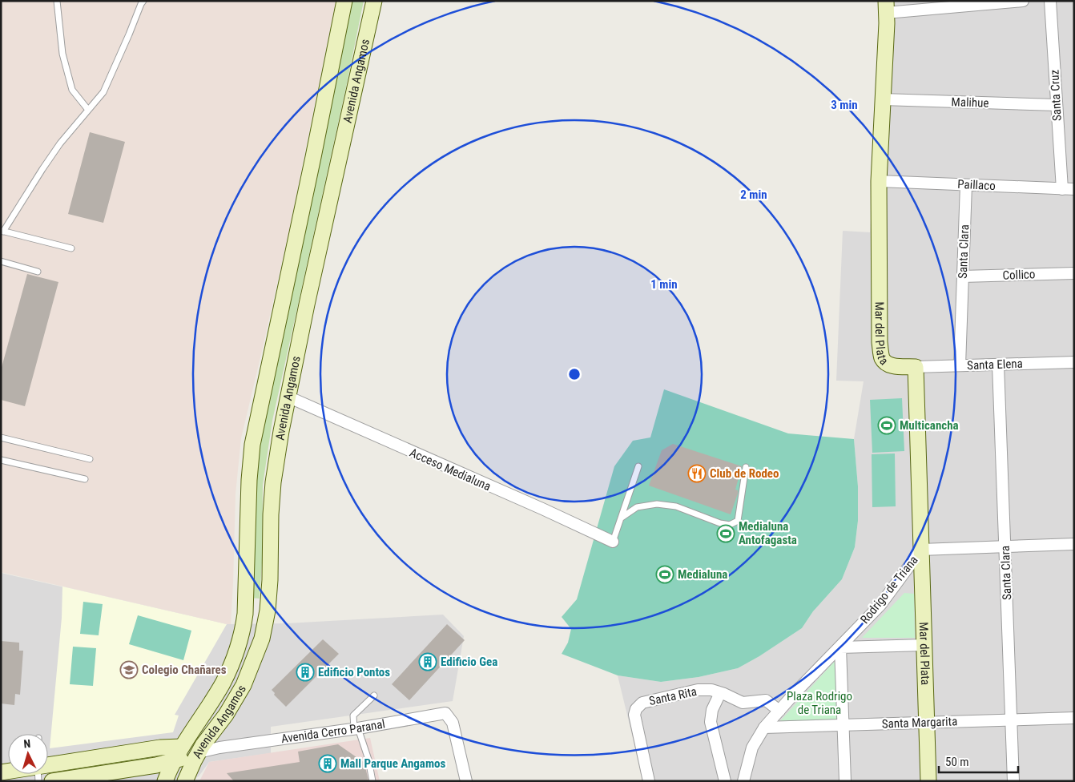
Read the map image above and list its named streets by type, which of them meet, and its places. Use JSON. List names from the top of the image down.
{
  "streets": {
    "main road": ["Avenida Angamos", "Mar del Plata", "Avenida Cerro Paranal"],
    "street": [
      "Santa Cruz",
      "Malihue",
      "Paillaco",
      "Santa Clara",
      "Collico",
      "Santa Elena",
      "Acceso Medialuna",
      "Rodrigo de Triana",
      "Santa Rita",
      "Santa Margarita"
    ]
  },
  "crossings": [
    ["Avenida Angamos", "Acceso Medialuna"],
    ["Avenida Angamos", "Avenida Cerro Paranal"],
    ["Santa Cruz", "Malihue"],
    ["Santa Cruz", "Paillaco"],
    ["Malihue", "Mar del Plata"],
    ["Paillaco", "Santa Clara"],
    ["Paillaco", "Mar del Plata"],
    ["Santa Clara", "Collico"],
    ["Santa Clara", "Santa Elena"],
    ["Santa Clara", "Santa Margarita"],
    ["Mar del Plata", "Santa Elena"],
    ["Mar del Plata", "Rodrigo de Triana"],
    ["Mar del Plata", "Santa Margarita"],
    ["Rodrigo de Triana", "Santa Rita"],
    ["Rodrigo de Triana", "Santa Margarita"]
  ],
  "parks": ["Plaza Rodrigo de Triana"],
  "places": {
    "sports": ["Multicancha", "Medialuna Antofagasta", "Medialuna"],
    "restaurant": ["Club de Rodeo"],
    "building": ["Edificio Gea", "Edificio Pontos", "Mall Parque Angamos"],
    "school or university": ["Colegio Chañares"]
  },
  "scale_bar": "50 m",
  "north": "top",
  "rings": ["3 min", "2 min", "1 min"]
}
